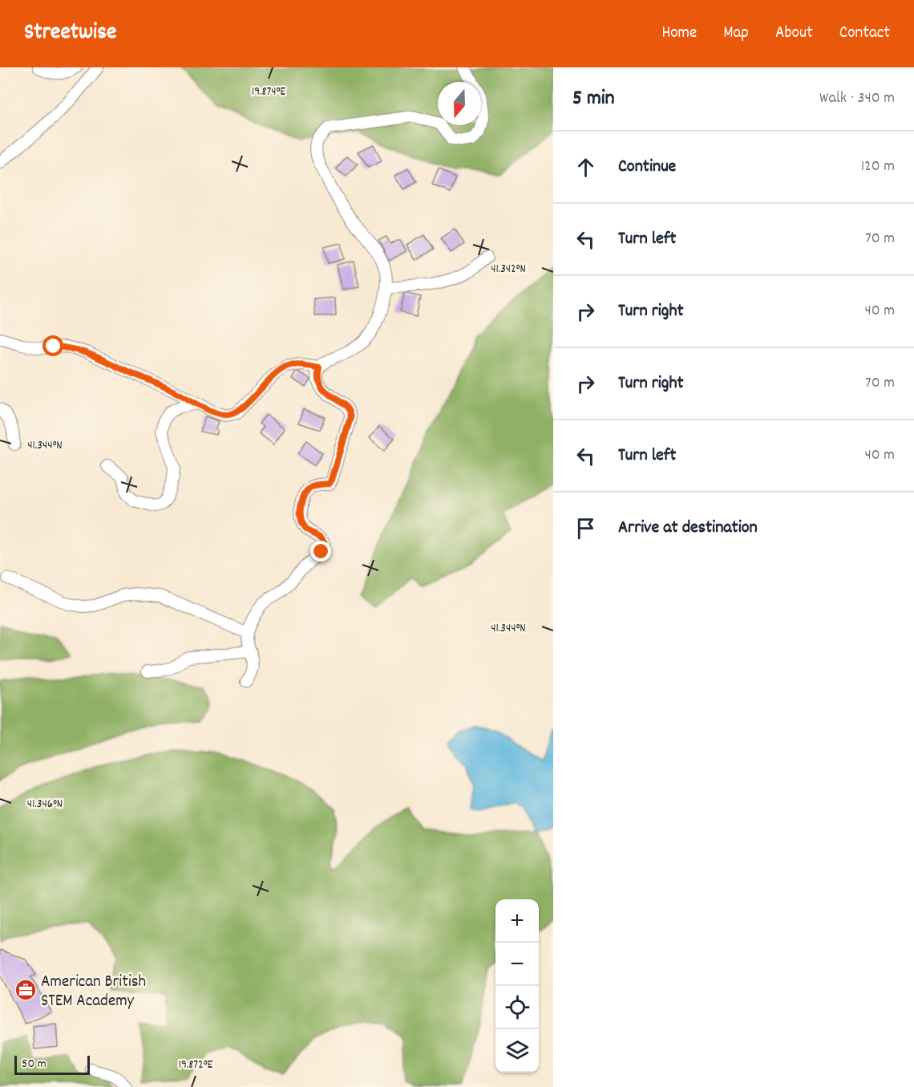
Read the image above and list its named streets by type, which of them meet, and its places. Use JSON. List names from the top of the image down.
{
  "places": {
    "office": ["American British STEM Academy"]
  },
  "scale_bar": "50 m",
  "north": "bottom",
  "page": {
    "header": "Streetwise",
    "nav": [
      "Home",
      "Map",
      "About",
      "Contact"
    ],
    "heading": ["5 min", "Walk · 340 m"],
    "list": [
      ["Continue", "120 m"],
      ["Turn left", "70 m"],
      ["Turn right", "40 m"],
      ["Turn right", "70 m"],
      ["Turn left", "40 m"],
      "Arrive at destination"
    ],
    "map_buttons": ["+", "−"],
    "scale": "50 m"
  },
  "coordinates": [
    "19.874°E",
    "41.342°N",
    "41.344°N",
    "41.346°N",
    "19.872°E"
  ]
}
